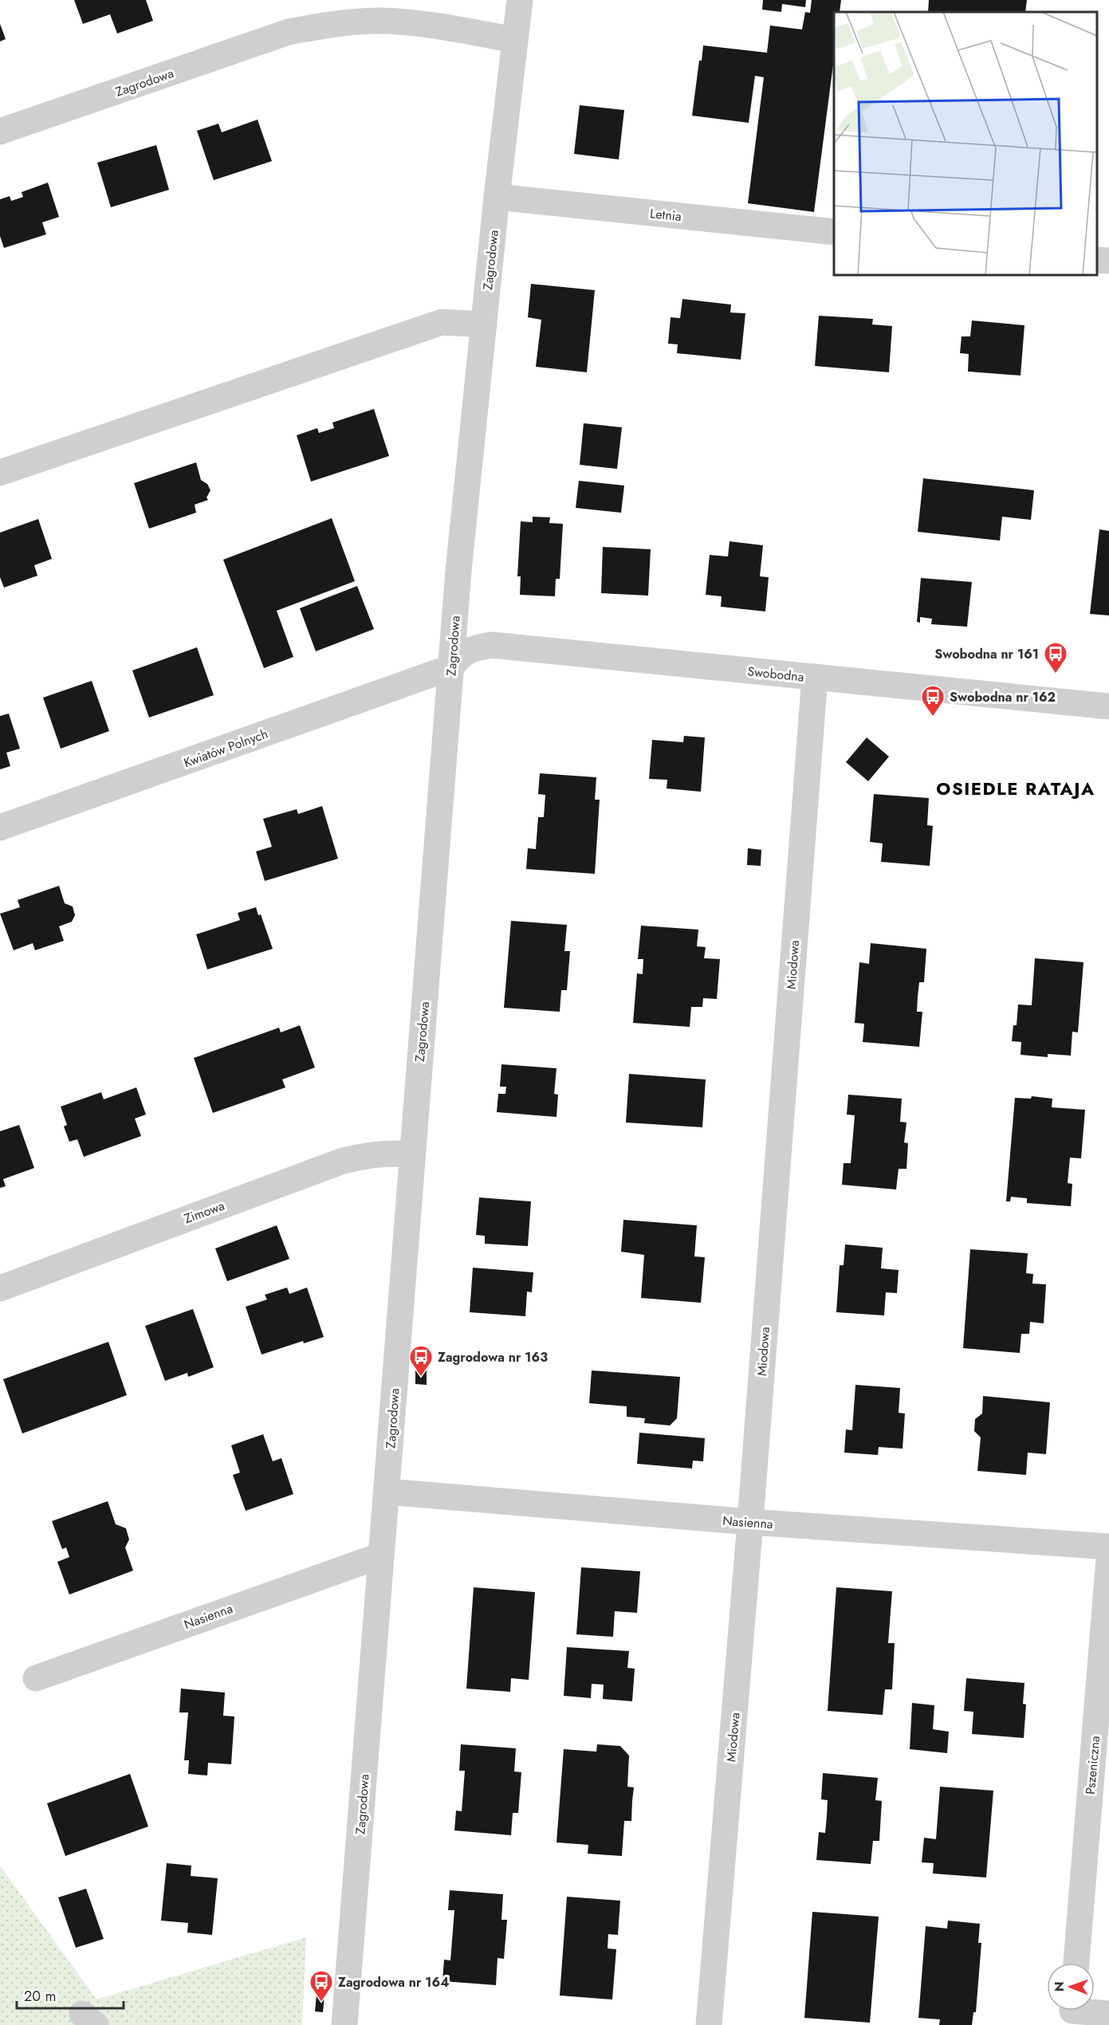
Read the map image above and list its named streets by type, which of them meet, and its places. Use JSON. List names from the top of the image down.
{
  "streets": {
    "street": [
      "Zagrodowa",
      "Letnia",
      "Swobodna",
      "Kwiatów Polnych",
      "Miodowa",
      "Zimowa",
      "Nasienna",
      "Pszeniczna"
    ]
  },
  "crossings": [
    ["Zagrodowa", "Letnia"],
    ["Zagrodowa", "Swobodna"],
    ["Zagrodowa", "Kwiatów Polnych"],
    ["Zagrodowa", "Zimowa"],
    ["Zagrodowa", "Nasienna"],
    ["Swobodna", "Kwiatów Polnych"],
    ["Swobodna", "Miodowa"],
    ["Miodowa", "Nasienna"]
  ],
  "districts": ["OSIEDLE RATAJA"],
  "places": {
    "bus stop": [
      "Swobodna nr 161",
      "Swobodna nr 162",
      "Zagrodowa nr 163",
      "Zagrodowa nr 164"
    ]
  },
  "scale_bar": "20 m",
  "north": "left"
}
